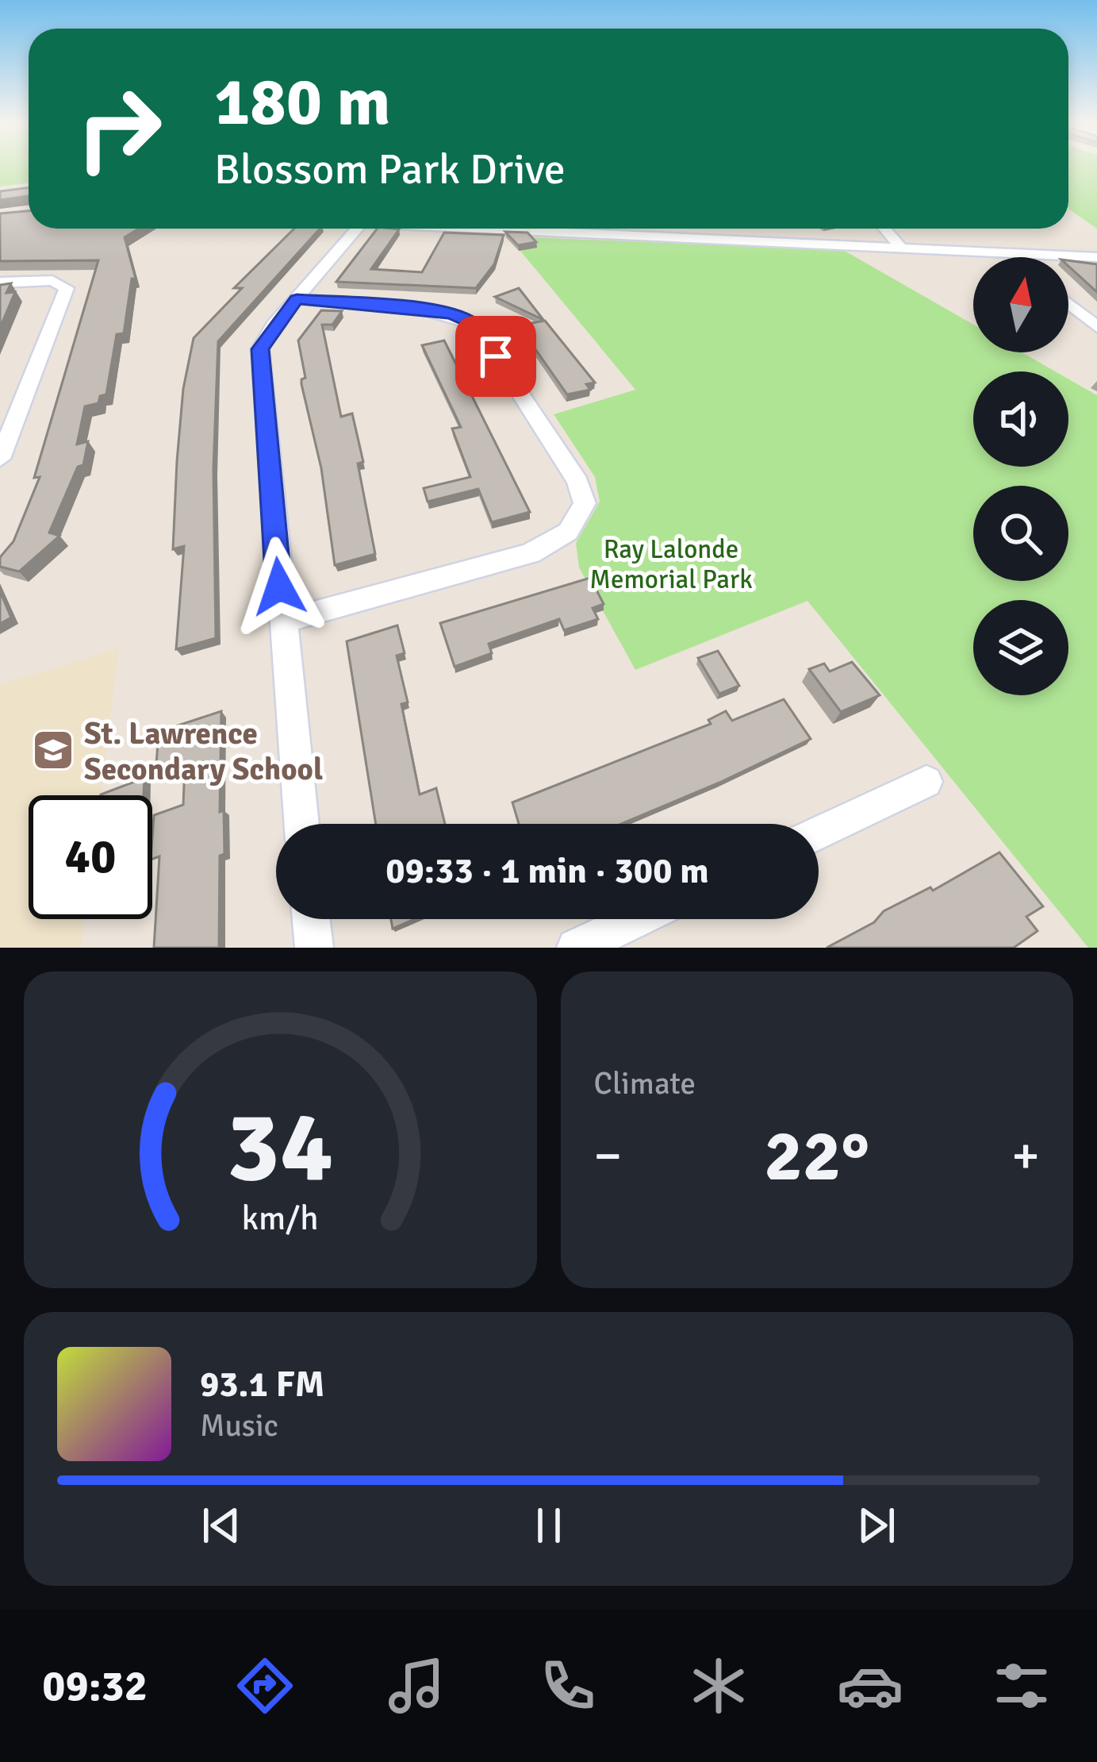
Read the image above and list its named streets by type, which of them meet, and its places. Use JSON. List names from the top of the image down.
{
  "parks": ["Ray Lalonde Memorial Park"],
  "places": {
    "school or university": ["St. Lawrence Secondary School"]
  },
  "north": "top",
  "page": {
    "turn": ["180 m", "Blossom Park Drive"],
    "limit": "40",
    "trip": "09:33 · 1 min · 300 m",
    "tile": "Climate",
    "heat": ["−", "22°", "+"],
    "song": ["93.1 FM", "Music"],
    "tabs": "09:32",
    "gauge": ["34", "km/h"]
  }
}
